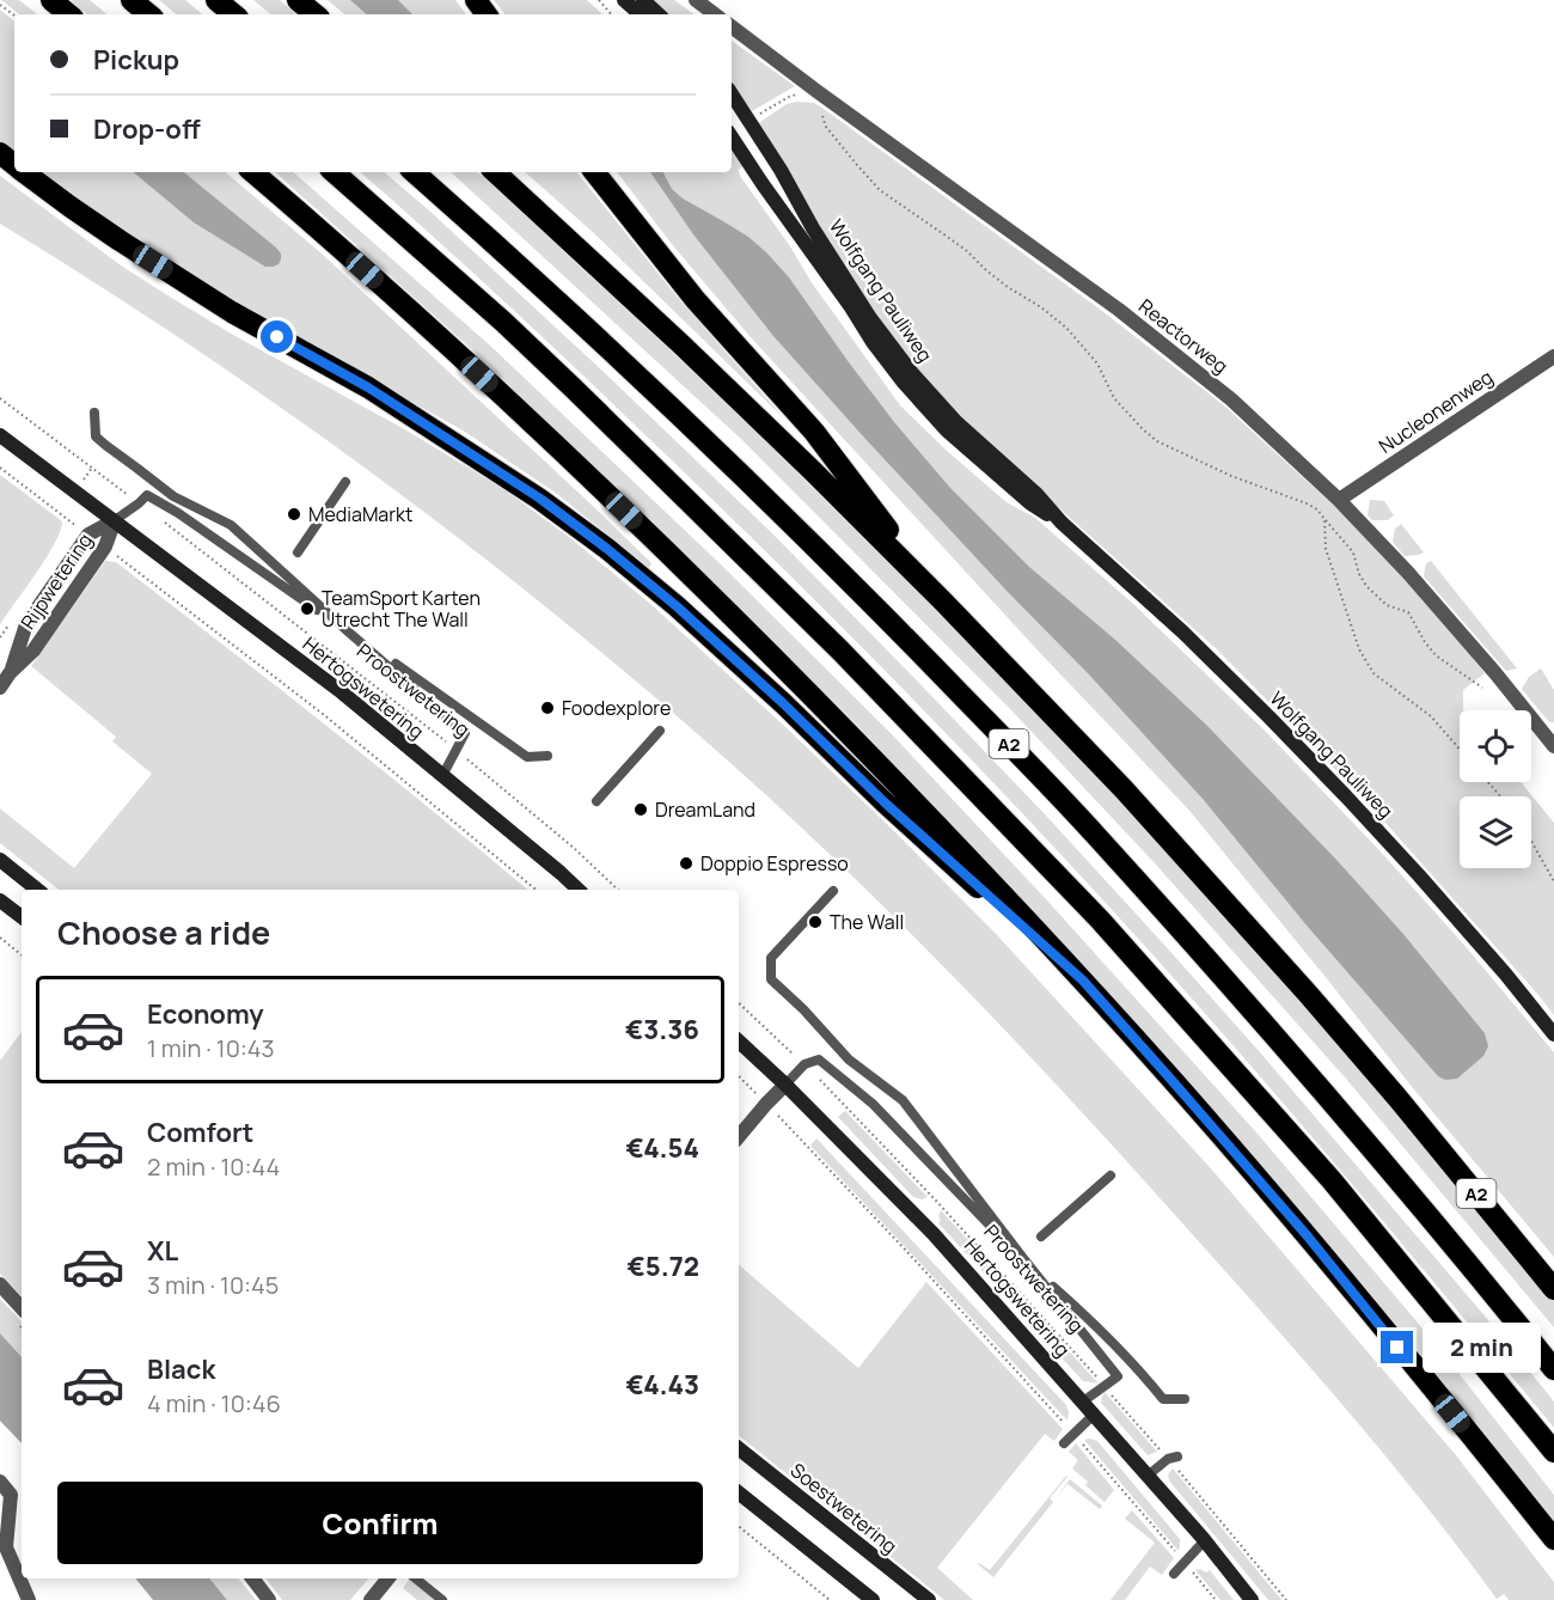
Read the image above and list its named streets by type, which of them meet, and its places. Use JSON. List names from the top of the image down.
{
  "streets": {
    "highway": ["A2"],
    "main road": ["Wolfgang Pauliweg", "Hertogswetering", "Soestwetering"],
    "street": ["Reactorweg", "Nucleonenweg", "Rijpwetering"],
    "path": ["Proostwetering"]
  },
  "crossings": [
    ["Reactorweg", "Nucleonenweg"],
    ["Rijpwetering", "Hertogswetering"]
  ],
  "places": [
    "MediaMarkt",
    "TeamSport Karten Utrecht The Wall",
    "Foodexplore",
    "DreamLand",
    "Doppio Espresso",
    "The Wall"
  ],
  "page": {
    "banner": ["Pickup", "Drop-off"],
    "heading": "Choose a ride",
    "list": [
      {
        "name": "Economy",
        "note": "1 min · 10:43",
        "value": "€3.36"
      },
      {
        "name": "Comfort",
        "note": "2 min · 10:44",
        "value": "€4.54"
      },
      {
        "name": "XL",
        "note": "3 min · 10:45",
        "value": "€5.72"
      },
      {
        "name": "Black",
        "note": "4 min · 10:46",
        "value": "€4.43"
      }
    ],
    "bubble": "2 min",
    "buttons": "Confirm"
  }
}
